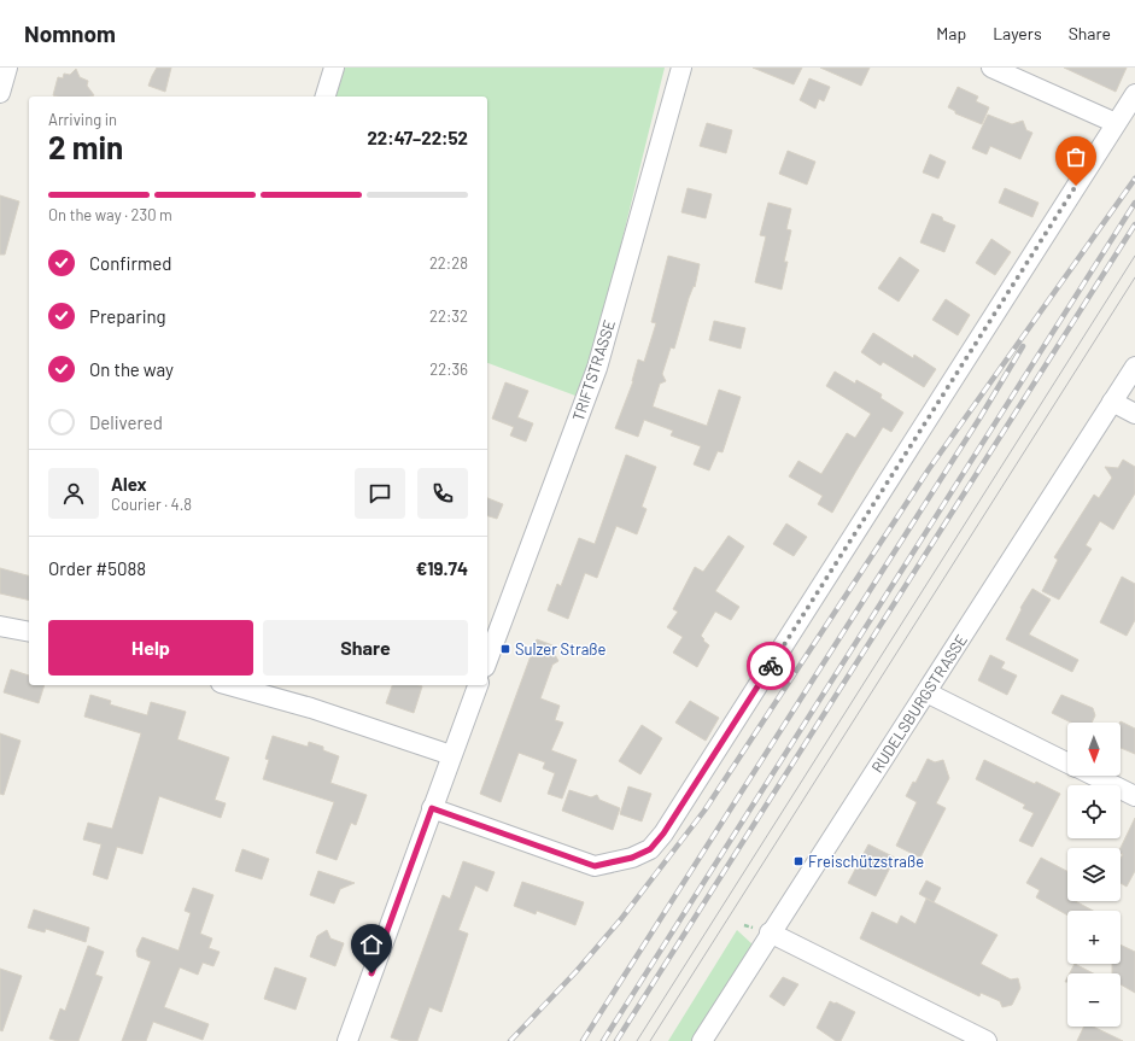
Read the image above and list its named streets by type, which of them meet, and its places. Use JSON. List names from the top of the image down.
{
  "streets": {
    "street": ["TRIFTSTRASSE", "RUDELSBURGSTRASSE"]
  },
  "places": {
    "transit": ["Sulzer Straße", "Freischützstraße"]
  },
  "north": "bottom",
  "page": {
    "header": "Nomnom",
    "nav": ["Map", "Layers", "Share"],
    "heading": ["2 min", "Arriving in", "22:47–22:52"],
    "panel": [
      "Alex",
      "Courier · 4.8",
      "Order #5088",
      "€19.74"
    ],
    "bar": "On the way · 230 m",
    "list": [
      ["Confirmed", "22:28"],
      ["Preparing", "22:32"],
      ["On the way", "22:36"],
      "Delivered"
    ],
    "buttons": ["Help", "Share"],
    "map_buttons": ["+", "−"]
  }
}
